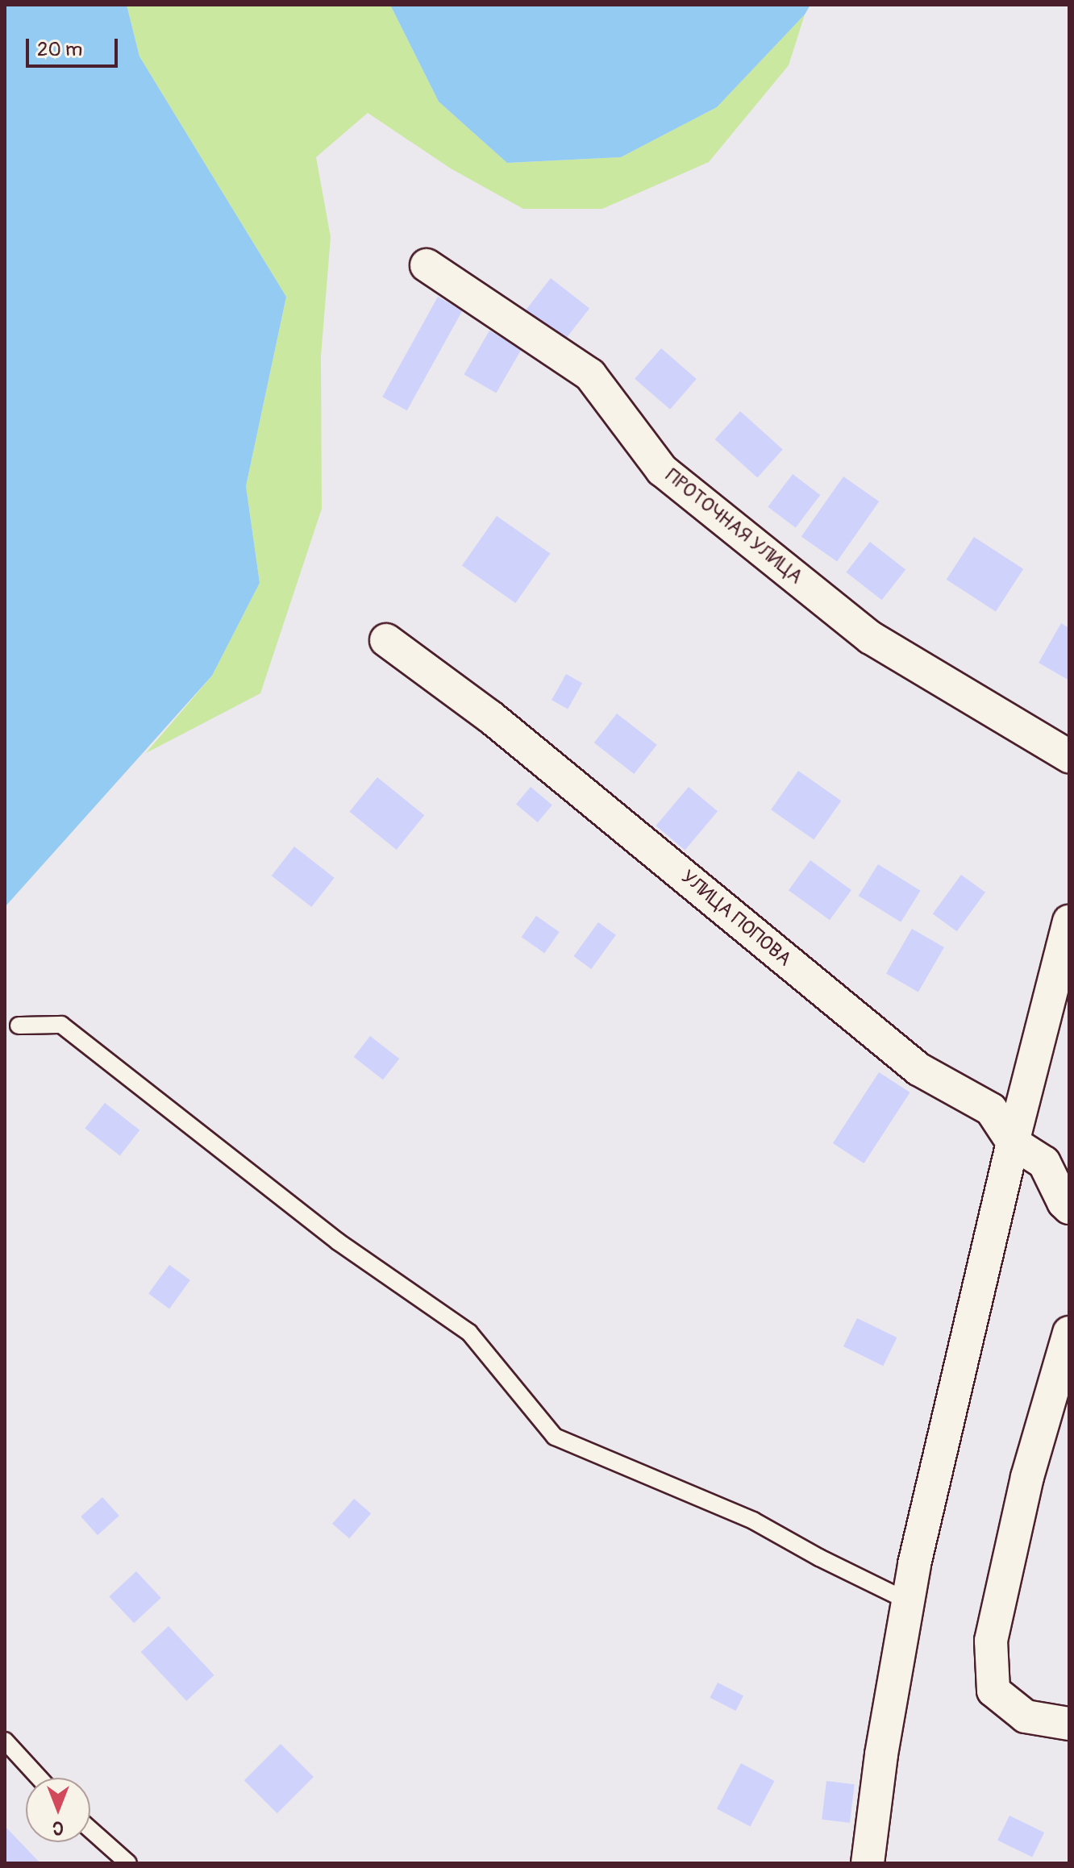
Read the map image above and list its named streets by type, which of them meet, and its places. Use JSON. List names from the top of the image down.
{
  "streets": {
    "street": ["ПРОТОЧНАЯ УЛИЦА", "УЛИЦА ПОПОВА"]
  },
  "scale_bar": "20 m",
  "north": "bottom"
}
